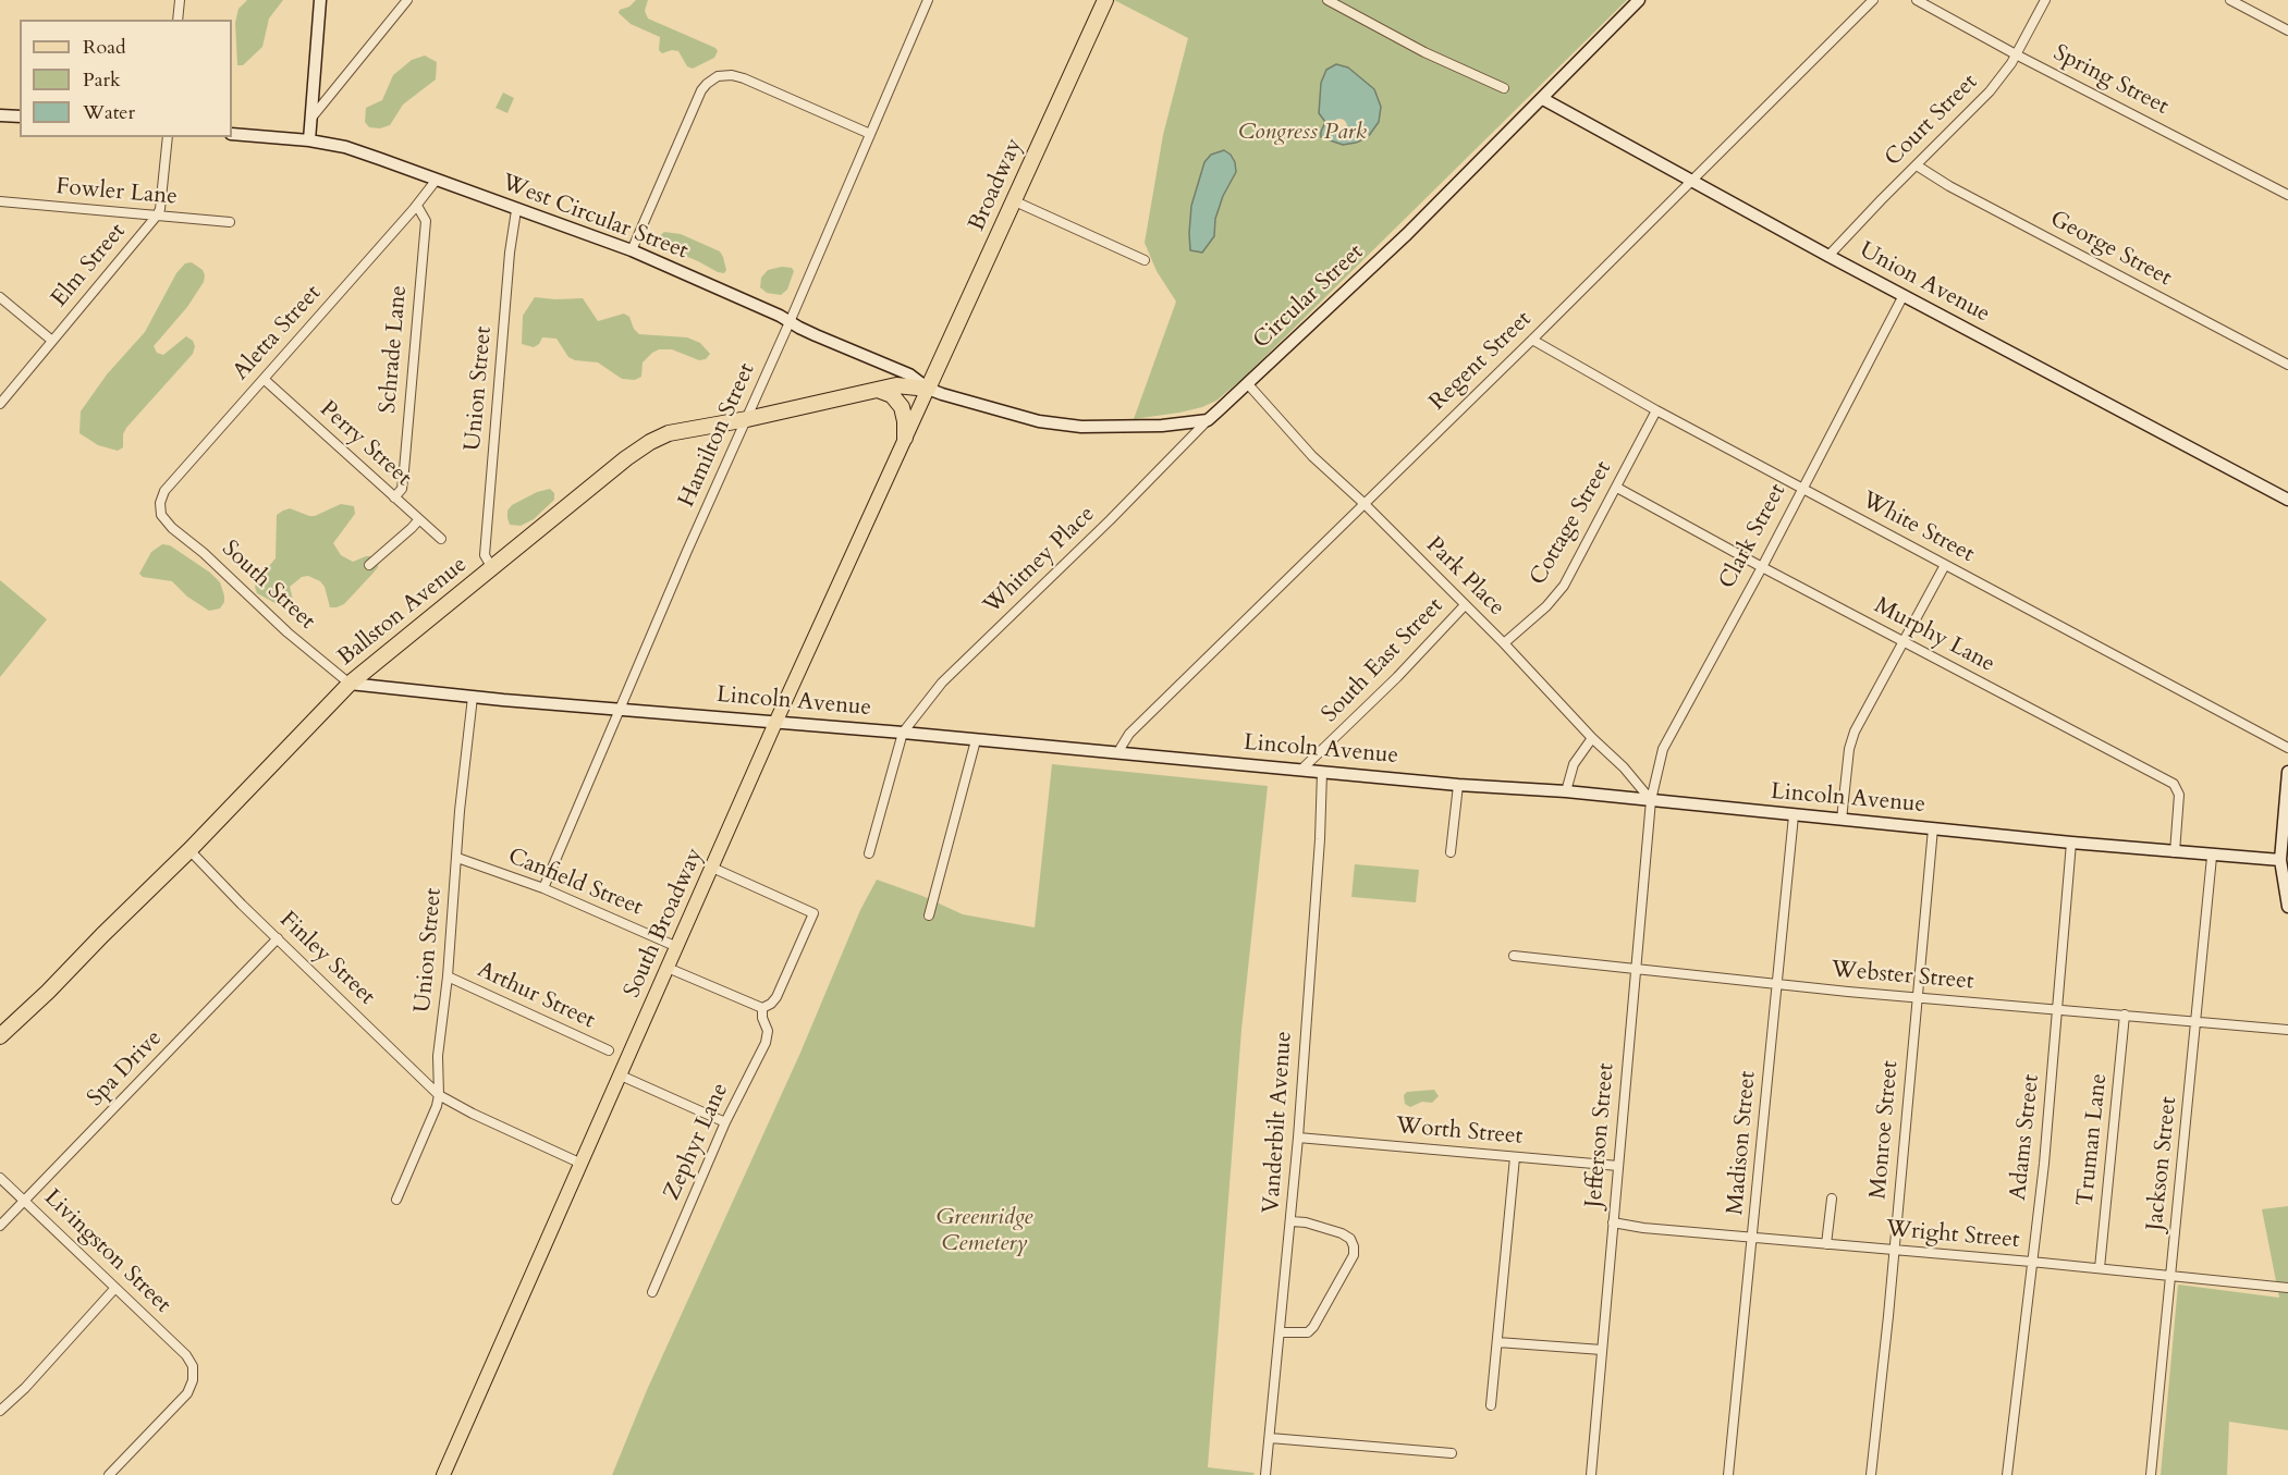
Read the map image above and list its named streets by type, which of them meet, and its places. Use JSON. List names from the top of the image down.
{
  "streets": {
    "highway": ["Broadway", "Ballston Avenue"],
    "main road": ["South Broadway"],
    "street": [
      "Spring Street",
      "Court Street",
      "Fowler Lane",
      "West Circular Street",
      "George Street",
      "Elm Street",
      "Union Avenue",
      "Circular Street",
      "Aletta Street",
      "Schrade Lane",
      "Regent Street",
      "Union Street",
      "Hamilton Street",
      "Perry Street",
      "Cottage Street",
      "White Street",
      "Clark Street",
      "Whitney Place",
      "Park Place",
      "South Street",
      "Murphy Lane",
      "South East Street",
      "Lincoln Avenue",
      "Canfield Street",
      "Finley Street",
      "Webster Street",
      "Arthur Street",
      "Spa Drive",
      "Vanderbilt Avenue",
      "Monroe Street",
      "Worth Street",
      "Jefferson Street",
      "Adams Street",
      "Truman Lane",
      "Zephyr Lane",
      "Madison Street",
      "Jackson Street",
      "Wright Street",
      "Livingston Street"
    ]
  },
  "crossings": [
    ["Spring Street", "Court Street"],
    ["Court Street", "George Street"],
    ["Court Street", "Union Avenue"],
    ["Broadway", "West Circular Street"],
    ["Broadway", "Ballston Avenue"],
    ["Broadway", "South Broadway"],
    ["Fowler Lane", "Elm Street"],
    ["West Circular Street", "Aletta Street"],
    ["West Circular Street", "Union Street"],
    ["West Circular Street", "Hamilton Street"],
    ["West Circular Street", "Ballston Avenue"],
    ["West Circular Street", "South Broadway"],
    ["Union Avenue", "Circular Street"],
    ["Union Avenue", "Regent Street"],
    ["Union Avenue", "Clark Street"],
    ["Circular Street", "Whitney Place"],
    ["Circular Street", "Park Place"],
    ["Aletta Street", "Schrade Lane"],
    ["Aletta Street", "Perry Street"],
    ["Aletta Street", "South Street"],
    ["Schrade Lane", "Perry Street"],
    ["Regent Street", "White Street"],
    ["Regent Street", "Park Place"],
    ["Regent Street", "Lincoln Avenue"],
    ["Union Street", "Ballston Avenue"],
    ["Union Street", "Lincoln Avenue"],
    ["Union Street", "Canfield Street"],
    ["Union Street", "Finley Street"],
    ["Union Street", "Arthur Street"],
    ["Hamilton Street", "Ballston Avenue"],
    ["Hamilton Street", "Lincoln Avenue"],
    ["Hamilton Street", "Canfield Street"],
    ["Cottage Street", "White Street"],
    ["Cottage Street", "Park Place"],
    ["Cottage Street", "Murphy Lane"],
    ["White Street", "Clark Street"],
    ["Clark Street", "Park Place"],
    ["Clark Street", "Murphy Lane"],
    ["Clark Street", "Lincoln Avenue"],
    ["Clark Street", "Jefferson Street"],
    ["Whitney Place", "Lincoln Avenue"],
    ["Park Place", "South East Street"],
    ["Park Place", "Lincoln Avenue"],
    ["Park Place", "Jefferson Street"],
    ["South Street", "Ballston Avenue"],
    ["South Street", "Lincoln Avenue"],
    ["Ballston Avenue", "Lincoln Avenue"],
    ["Ballston Avenue", "South Broadway"],
    ["Ballston Avenue", "Finley Street"],
    ["Murphy Lane", "Lincoln Avenue"],
    ["South East Street", "Lincoln Avenue"],
    ["Lincoln Avenue", "South Broadway"],
    ["Lincoln Avenue", "Vanderbilt Avenue"],
    ["Lincoln Avenue", "Monroe Street"],
    ["Lincoln Avenue", "Jefferson Street"],
    ["Lincoln Avenue", "Adams Street"],
    ["Lincoln Avenue", "Madison Street"],
    ["Lincoln Avenue", "Jackson Street"],
    ["Canfield Street", "South Broadway"],
    ["South Broadway", "Finley Street"],
    ["Finley Street", "Spa Drive"],
    ["Webster Street", "Monroe Street"],
    ["Webster Street", "Jefferson Street"],
    ["Webster Street", "Adams Street"],
    ["Webster Street", "Truman Lane"],
    ["Webster Street", "Madison Street"],
    ["Webster Street", "Jackson Street"],
    ["Spa Drive", "Livingston Street"],
    ["Vanderbilt Avenue", "Worth Street"],
    ["Monroe Street", "Wright Street"],
    ["Worth Street", "Jefferson Street"],
    ["Jefferson Street", "Wright Street"],
    ["Adams Street", "Wright Street"],
    ["Truman Lane", "Wright Street"],
    ["Madison Street", "Wright Street"],
    ["Jackson Street", "Wright Street"]
  ],
  "parks": ["Congress Park", "Greenridge Cemetery"],
  "legend": ["Road", "Park", "Water"]
}
